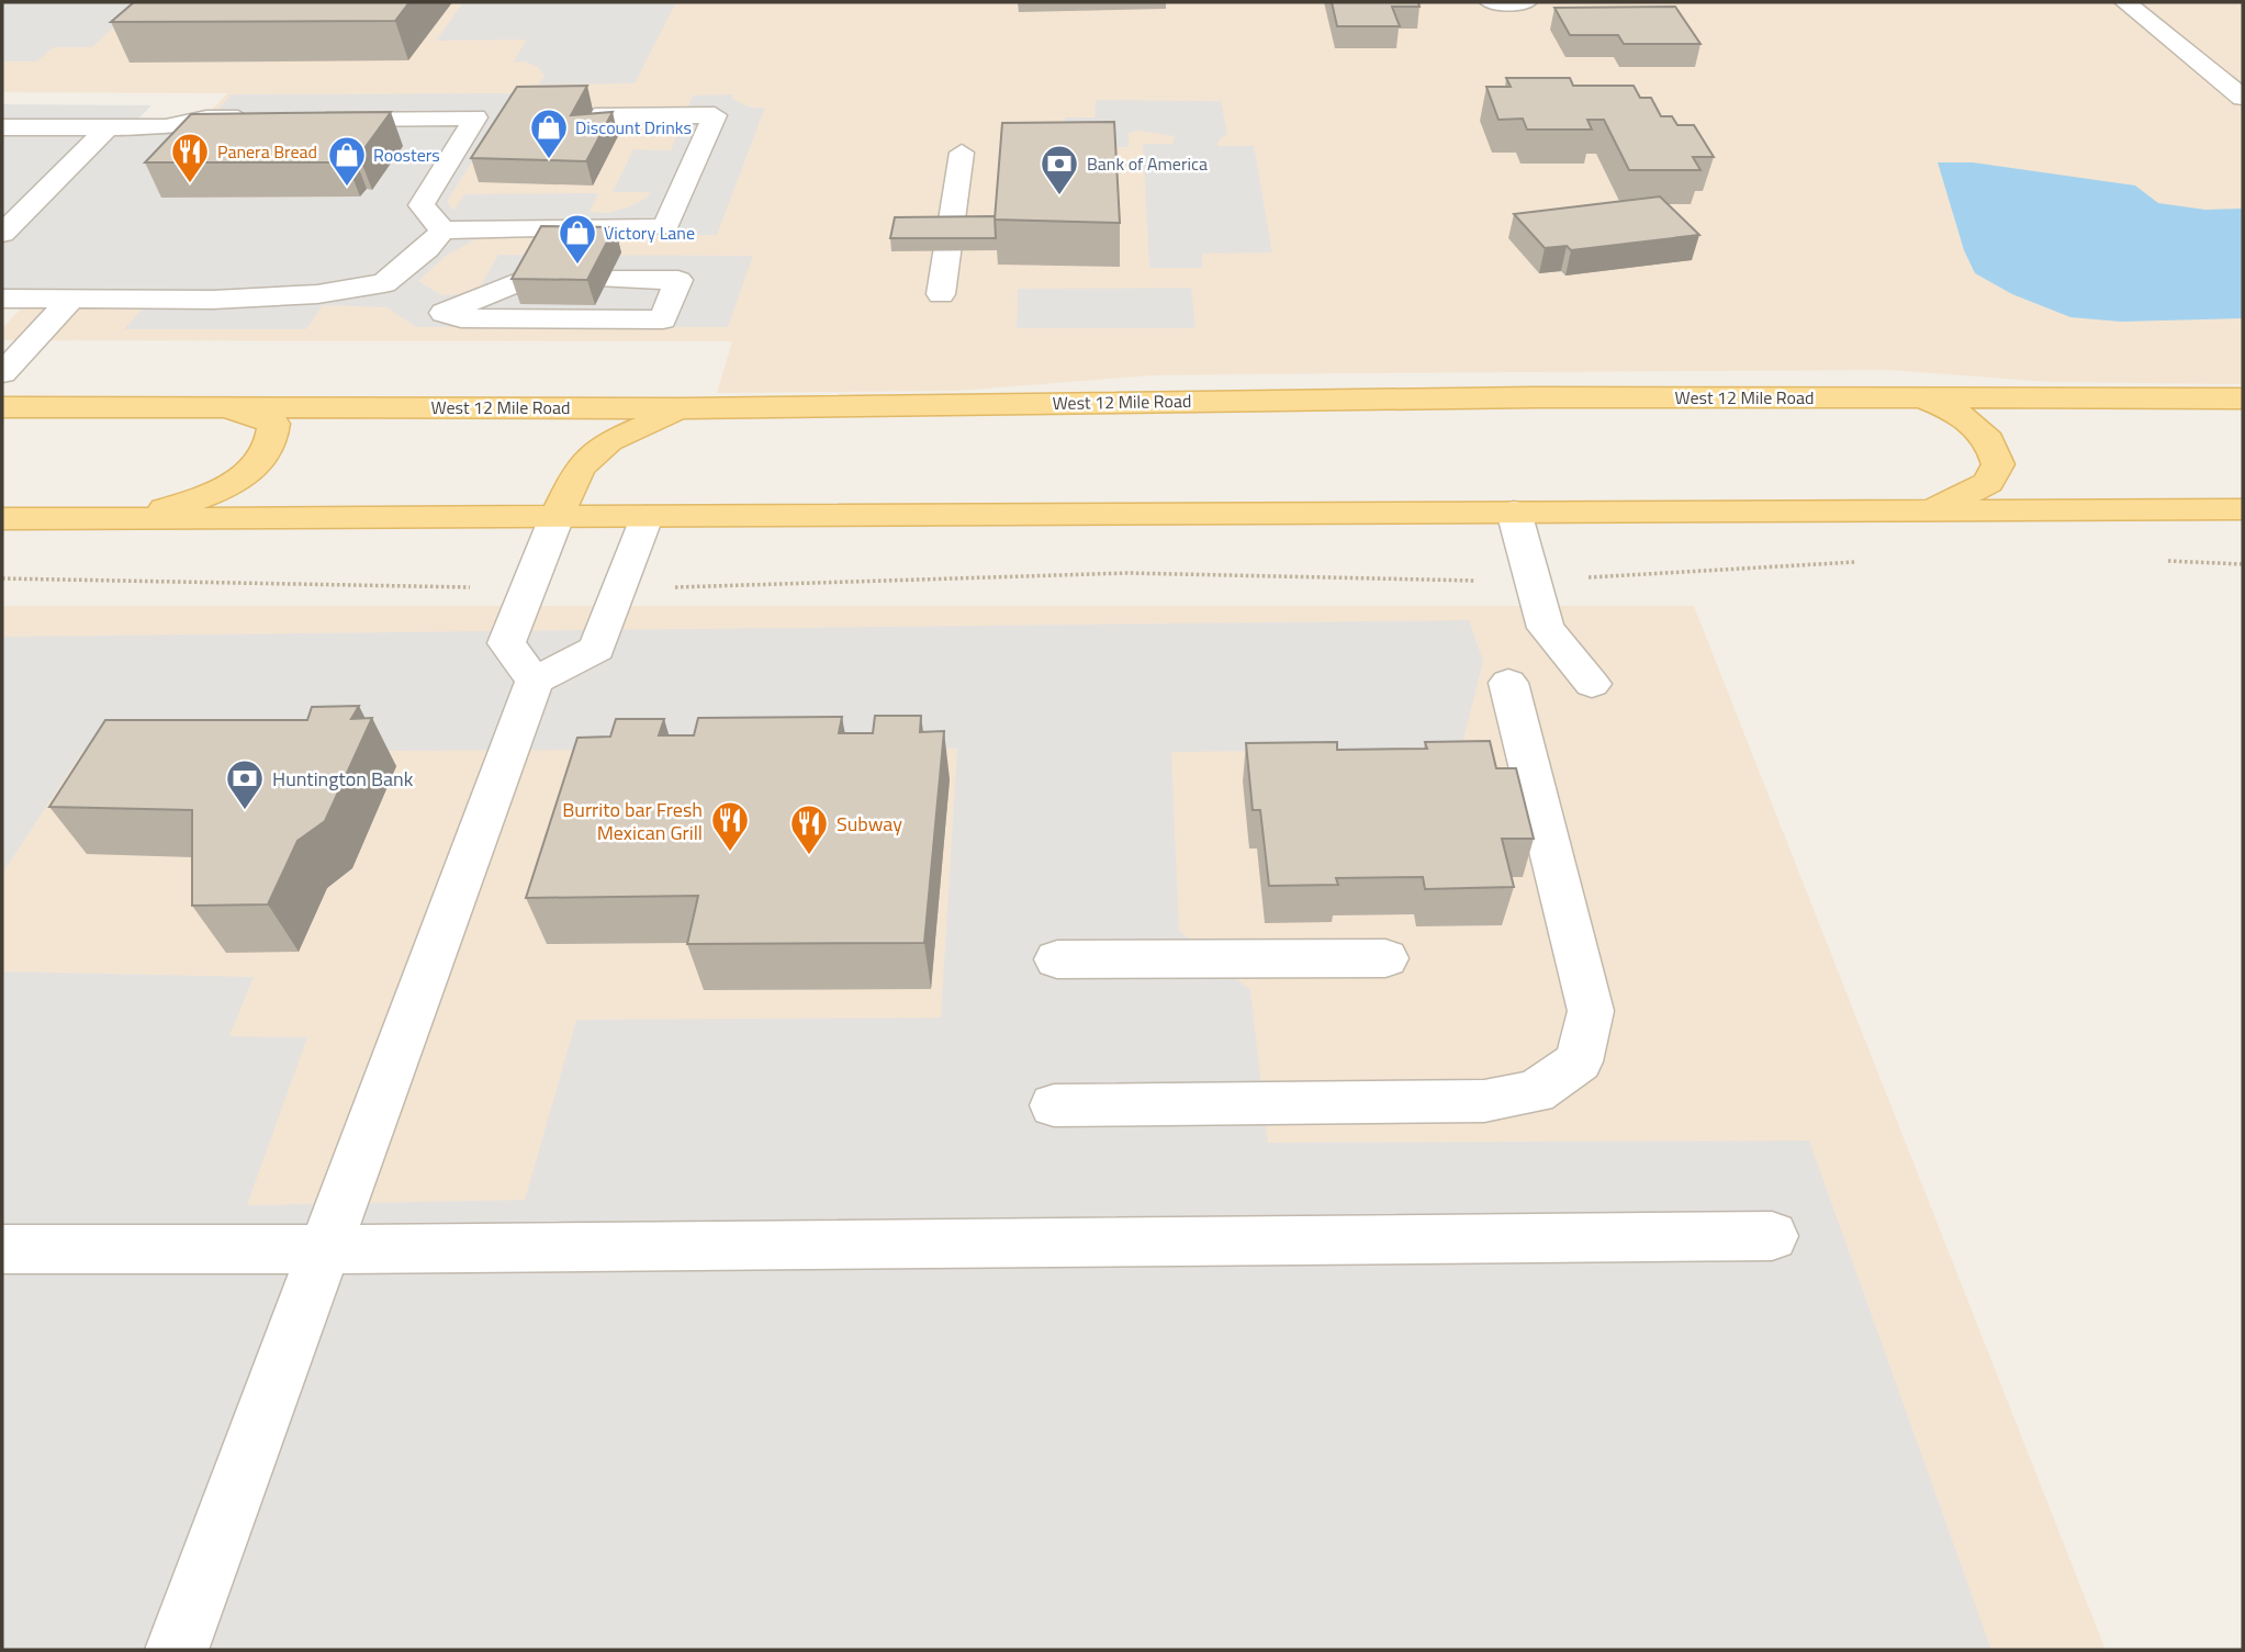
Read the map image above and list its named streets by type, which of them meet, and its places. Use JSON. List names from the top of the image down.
{
  "streets": {
    "main road": ["West 12 Mile Road"]
  },
  "places": {
    "shop": ["Discount Drinks", "Roosters", "Victory Lane"],
    "restaurant": ["Panera Bread", "Burrito bar Fresh Mexican Grill", "Subway"],
    "bank": ["Bank of America", "Huntington Bank"]
  }
}
